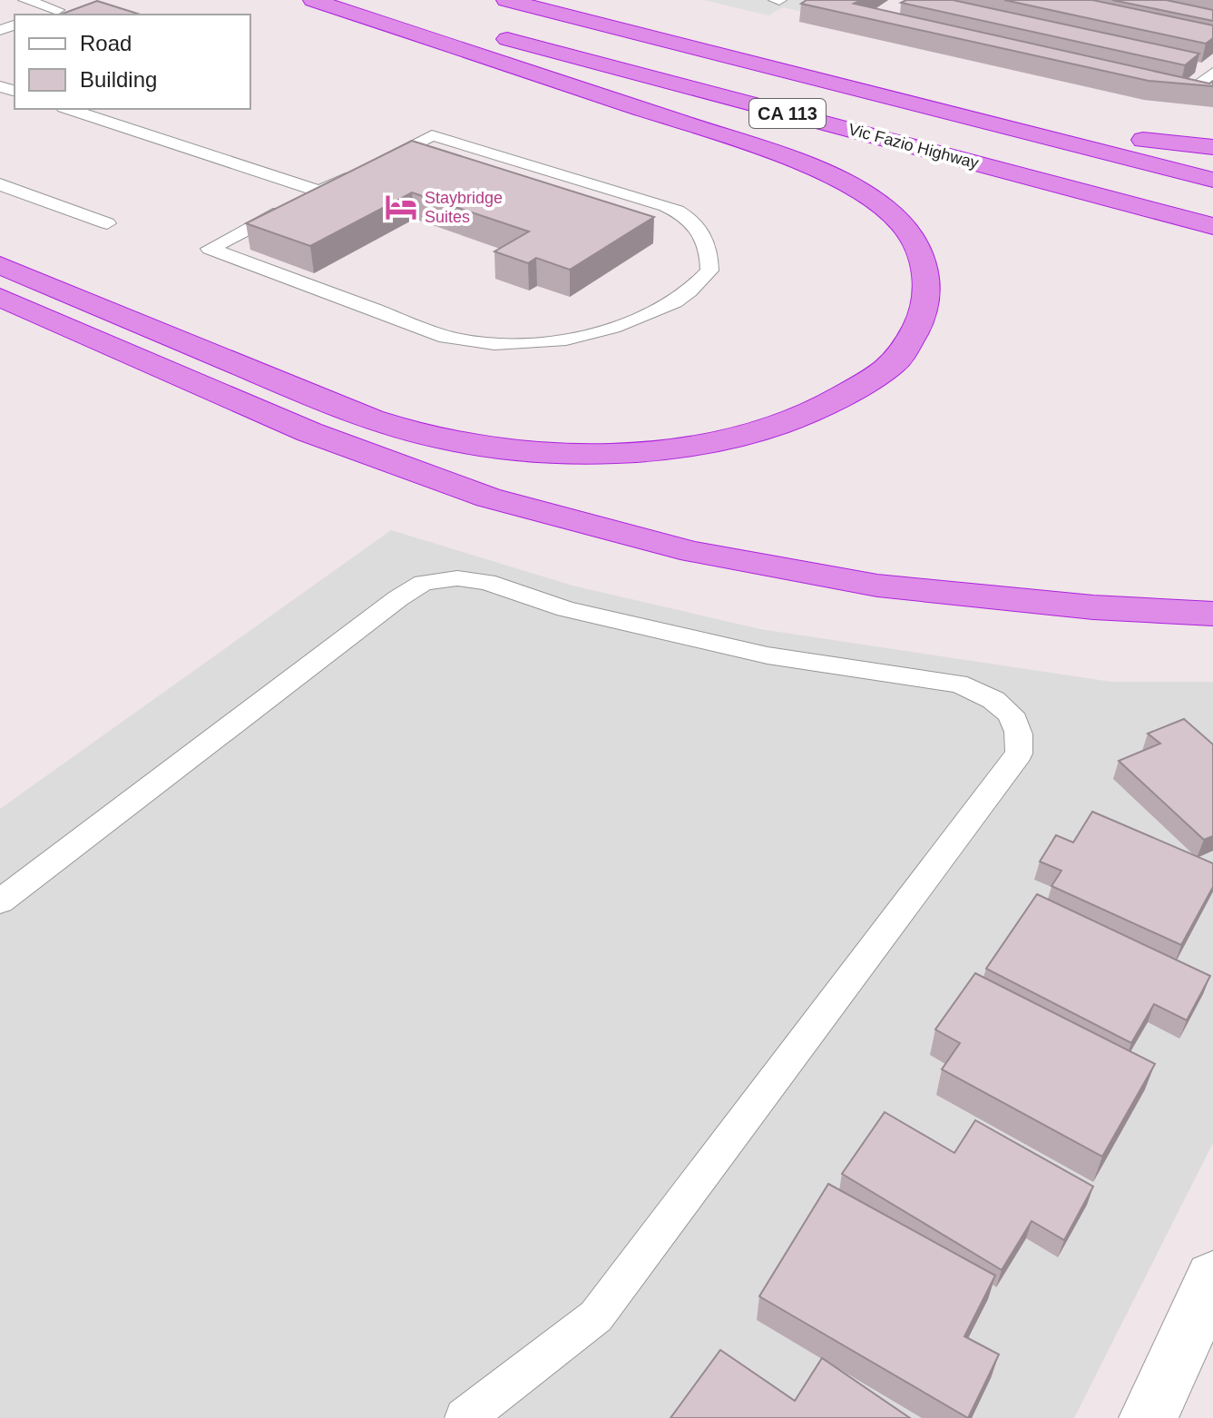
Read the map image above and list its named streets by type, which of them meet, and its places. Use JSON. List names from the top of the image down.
{
  "streets": {
    "highway": ["CA 113", "Vic Fazio Highway"]
  },
  "places": {
    "hotel": ["Staybridge Suites"]
  },
  "legend": ["Road", "Building"]
}
